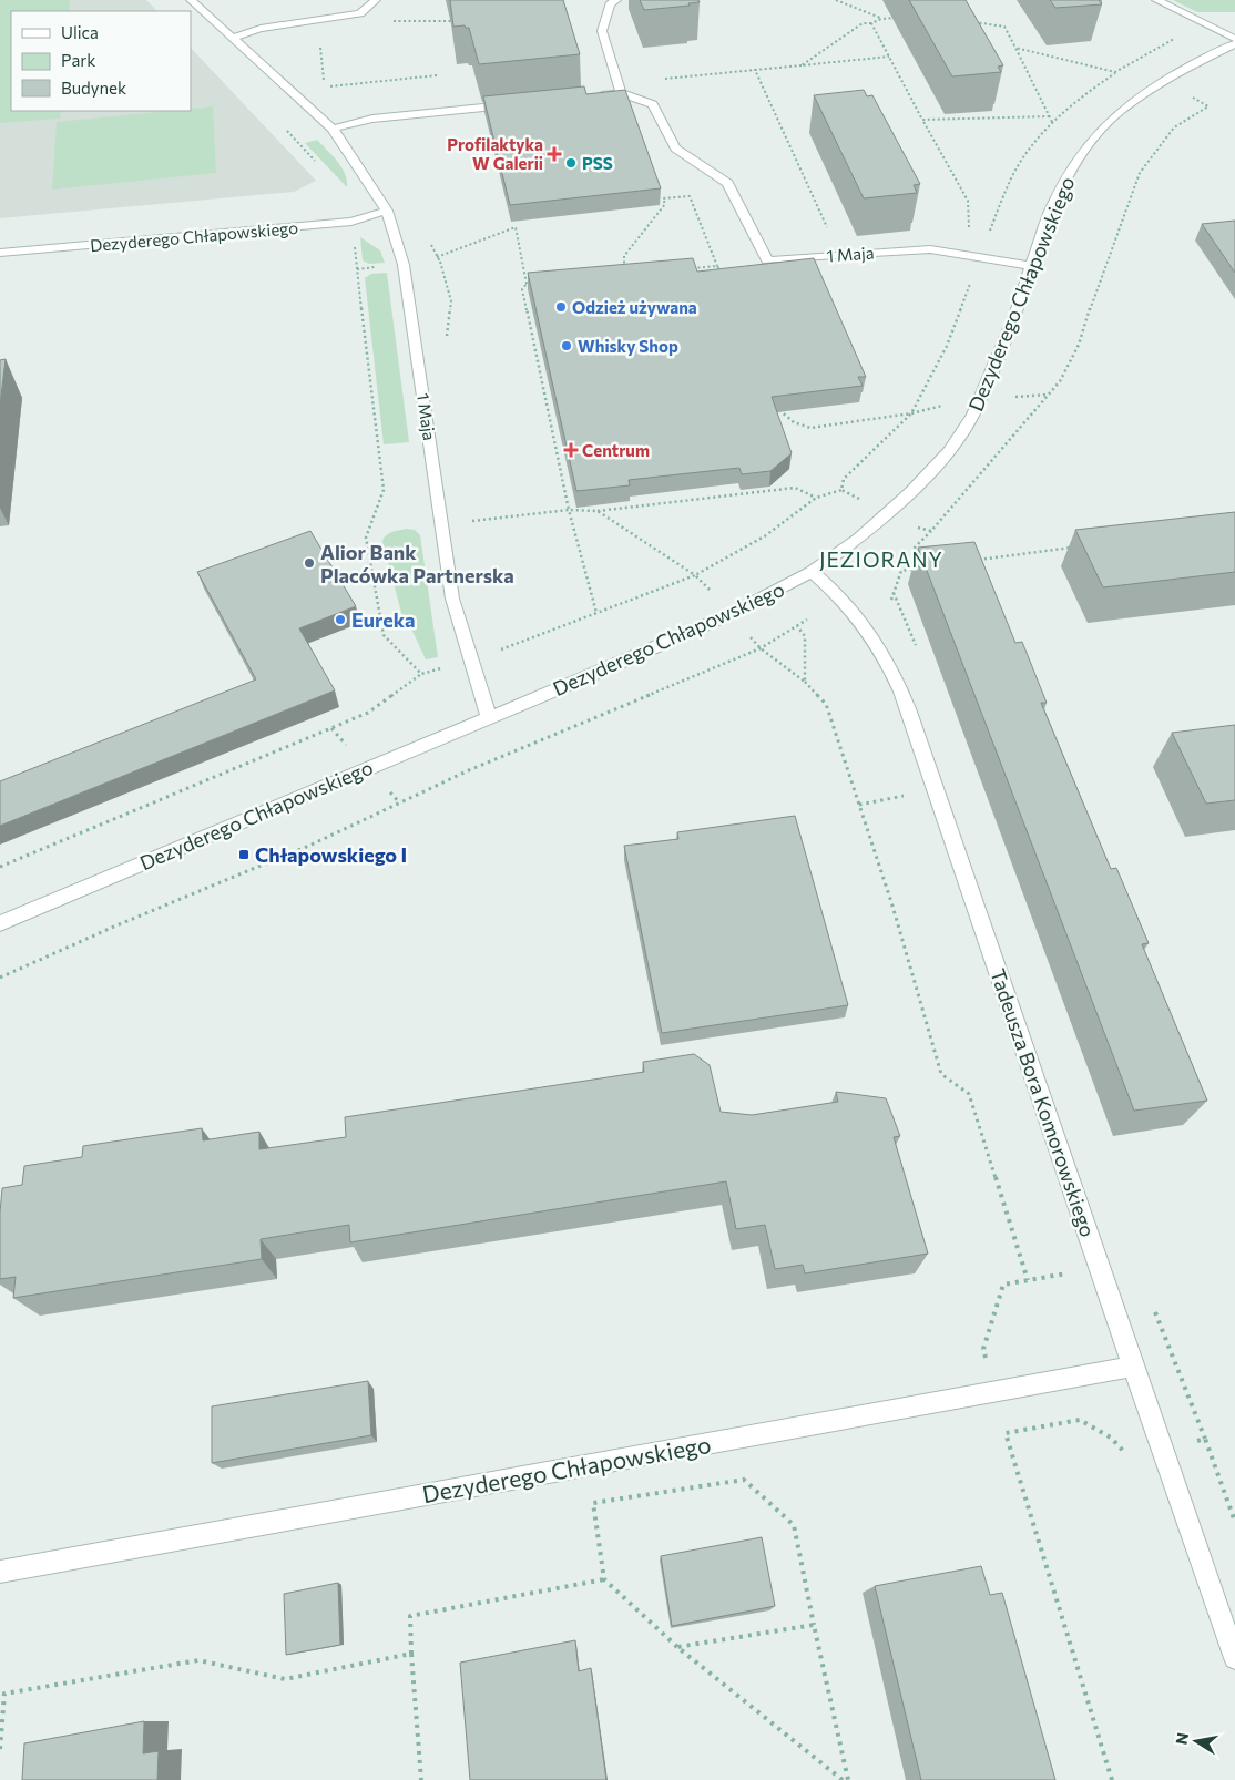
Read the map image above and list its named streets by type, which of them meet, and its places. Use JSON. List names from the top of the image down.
{
  "streets": {
    "street": ["Dezyderego Chłapowskiego", "1 Maja", "Tadeusza Bora Komorowskiego"]
  },
  "crossings": [
    ["Dezyderego Chłapowskiego", "1 Maja"],
    ["Dezyderego Chłapowskiego", "Tadeusza Bora Komorowskiego"]
  ],
  "districts": ["JEZIORANY"],
  "places": {
    "health": ["Profilaktyka W Galerii", "Centrum"],
    "other": [
      "PSS",
      "Odzież używana",
      "Whisky Shop",
      "Alior Bank Placówka Partnerska",
      "Eureka"
    ],
    "transit": ["Chłapowskiego I"]
  },
  "legend": ["Ulica", "Park", "Budynek"],
  "north": "left"
}
